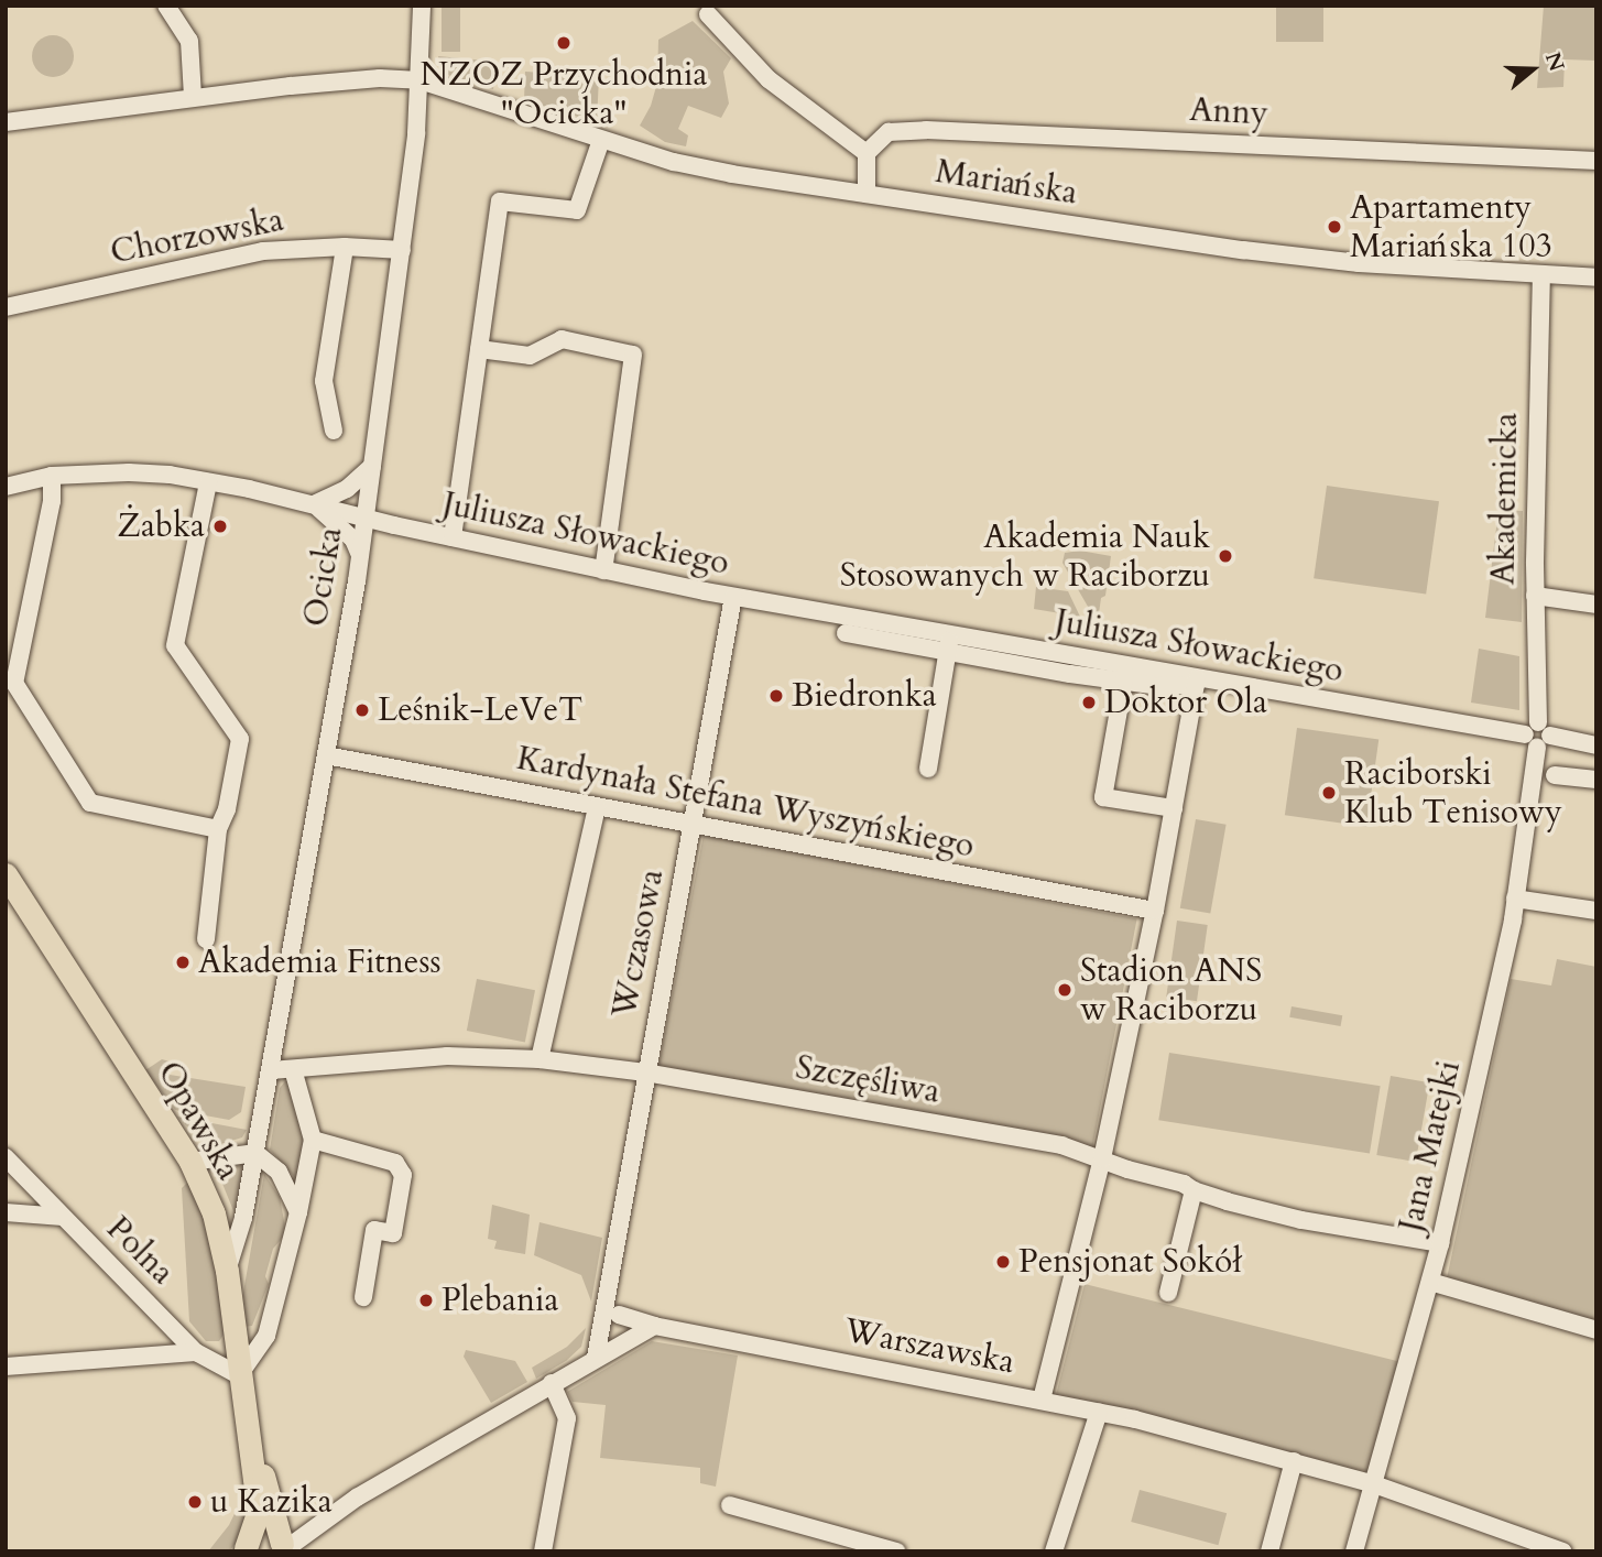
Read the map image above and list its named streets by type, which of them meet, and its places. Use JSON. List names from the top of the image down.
{
  "streets": {
    "main road": ["Opawska"],
    "street": [
      "Anny",
      "Mariańska",
      "Chorzowska",
      "Akademicka",
      "Juliusza Słowackiego",
      "Ocicka",
      "Kardynała Stefana Wyszyńskiego",
      "Wczasowa",
      "Szczęśliwa",
      "Jana Matejki",
      "Polna",
      "Warszawska"
    ]
  },
  "crossings": [
    ["Mariańska", "Akademicka"],
    ["Mariańska", "Ocicka"],
    ["Chorzowska", "Ocicka"],
    ["Akademicka", "Juliusza Słowackiego"],
    ["Juliusza Słowackiego", "Ocicka"],
    ["Juliusza Słowackiego", "Wczasowa"],
    ["Ocicka", "Kardynała Stefana Wyszyńskiego"],
    ["Ocicka", "Szczęśliwa"],
    ["Ocicka", "Opawska"],
    ["Kardynała Stefana Wyszyńskiego", "Wczasowa"],
    ["Wczasowa", "Szczęśliwa"],
    ["Szczęśliwa", "Jana Matejki"],
    ["Opawska", "Polna"],
    ["Jana Matejki", "Warszawska"]
  ],
  "places": [
    "NZOZ Przychodnia \"Ocicka\"",
    "Apartamenty Mariańska 103",
    "Żabka",
    "Akademia Nauk Stosowanych w Raciborzu",
    "Biedronka",
    "Doktor Ola",
    "Leśnik-LeVeT",
    "Raciborski Klub Tenisowy",
    "Akademia Fitness",
    "Stadion ANS w Raciborzu",
    "Pensjonat Sokół",
    "Plebania",
    "u Kazika"
  ],
  "north": "right"
}
